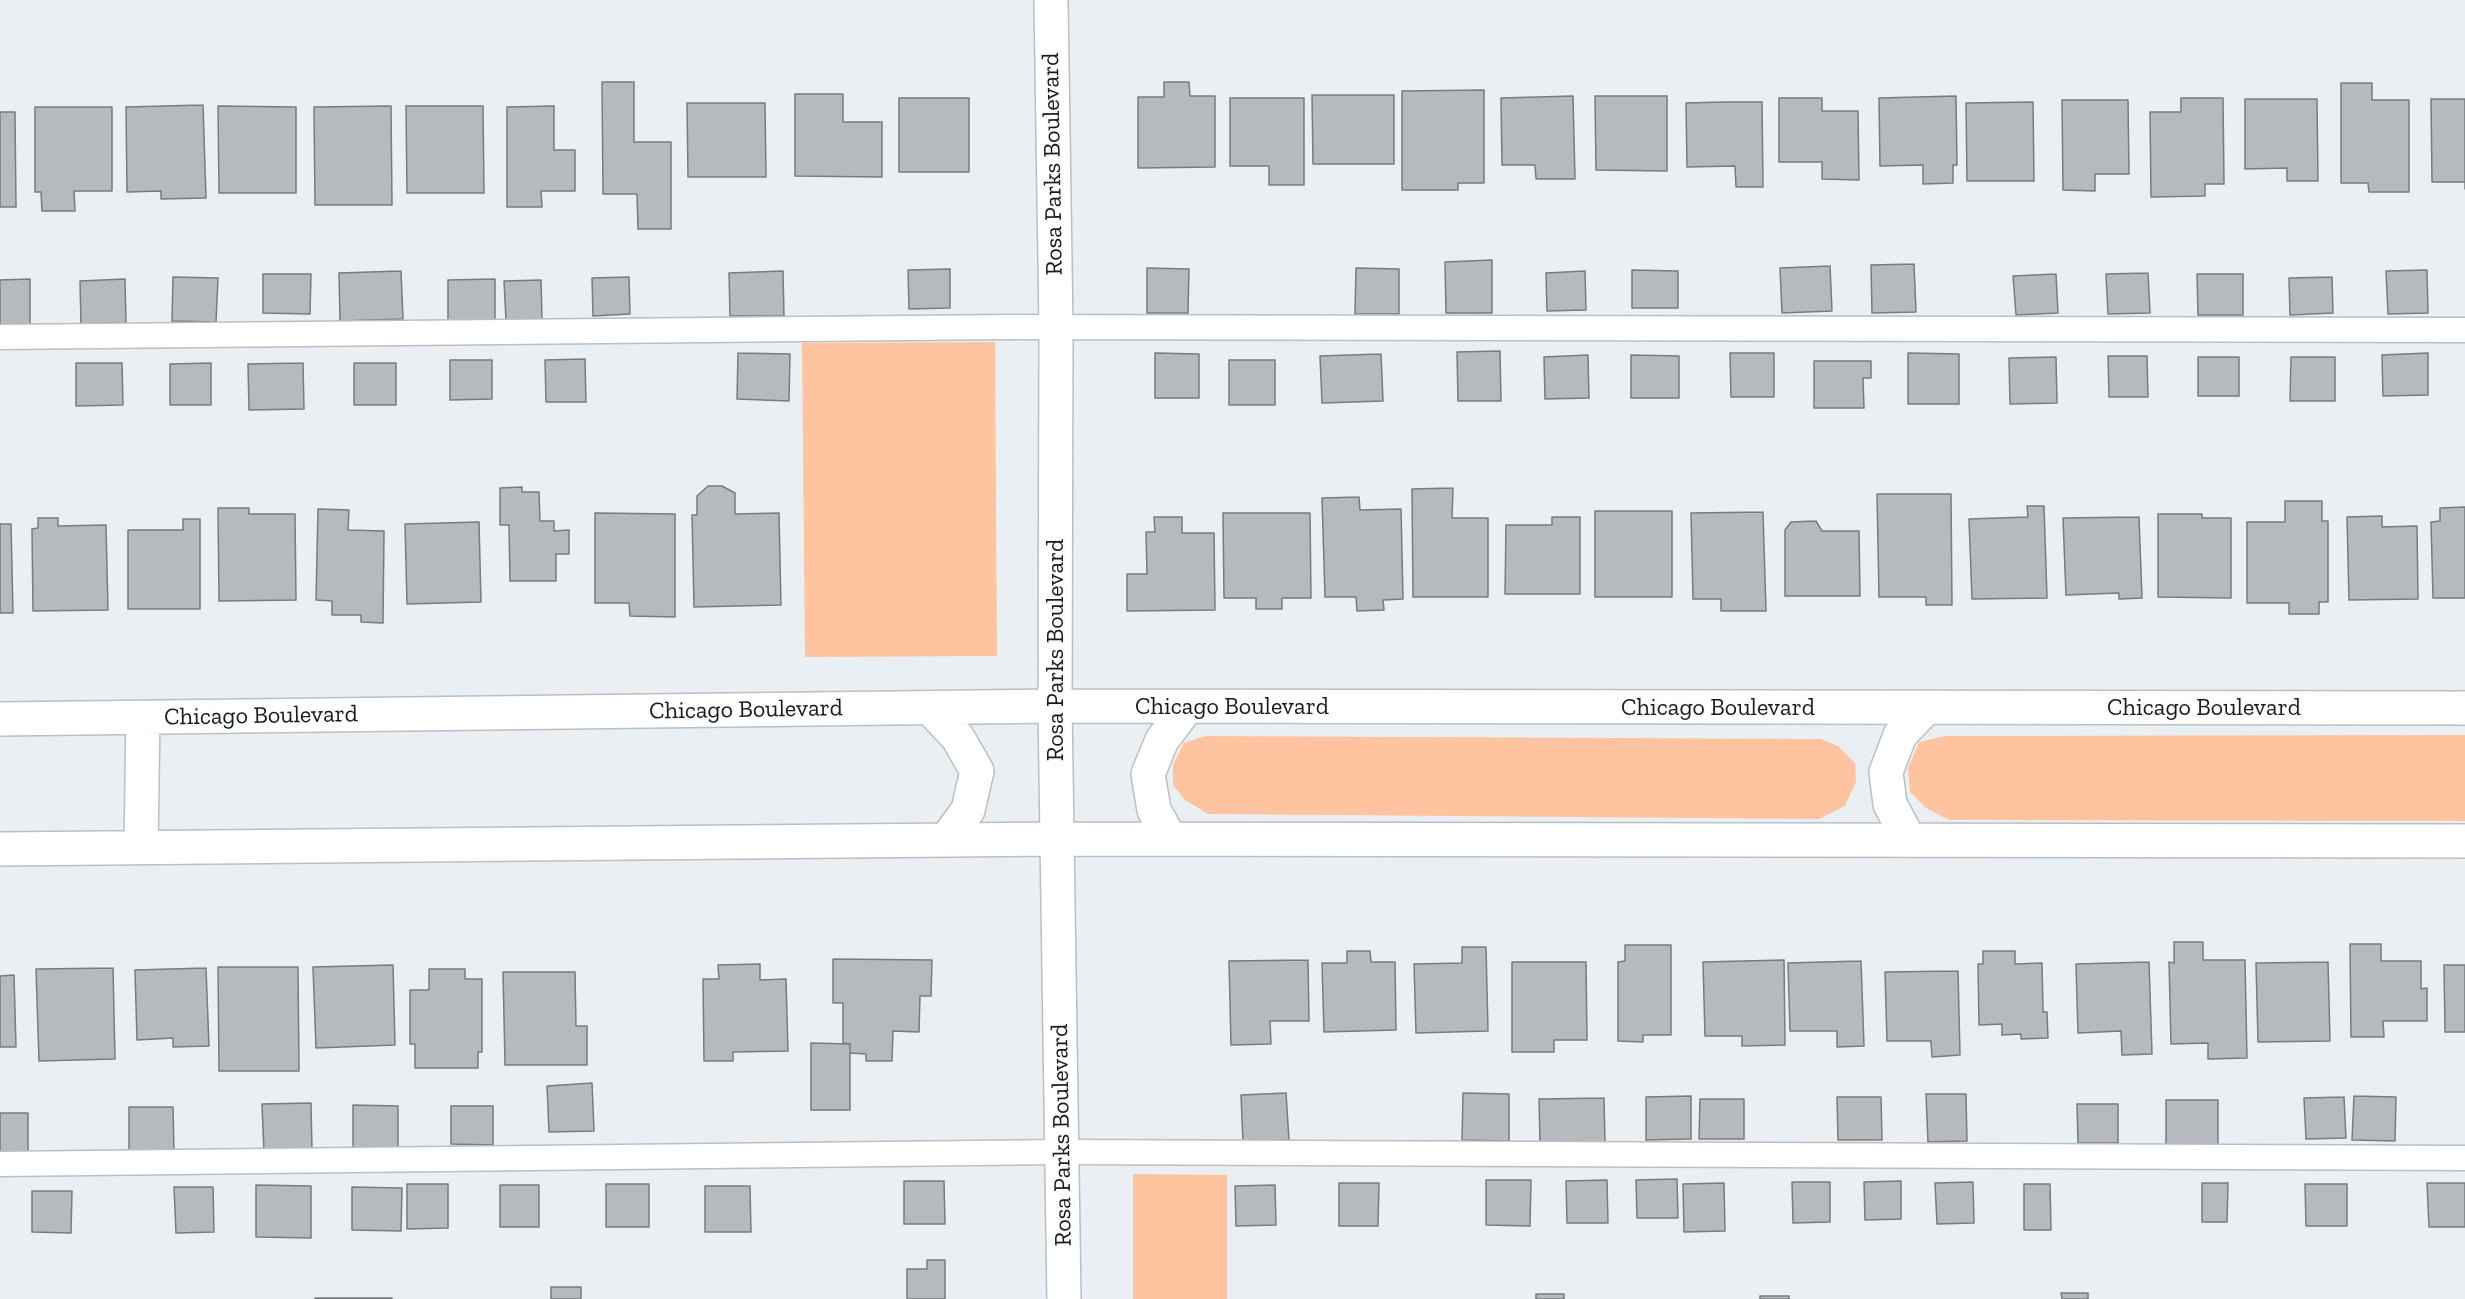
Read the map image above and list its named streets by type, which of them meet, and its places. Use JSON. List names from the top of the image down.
{
  "streets": {
    "street": ["Rosa Parks Boulevard", "Chicago Boulevard"]
  },
  "crossings": [
    ["Rosa Parks Boulevard", "Chicago Boulevard"]
  ]
}
